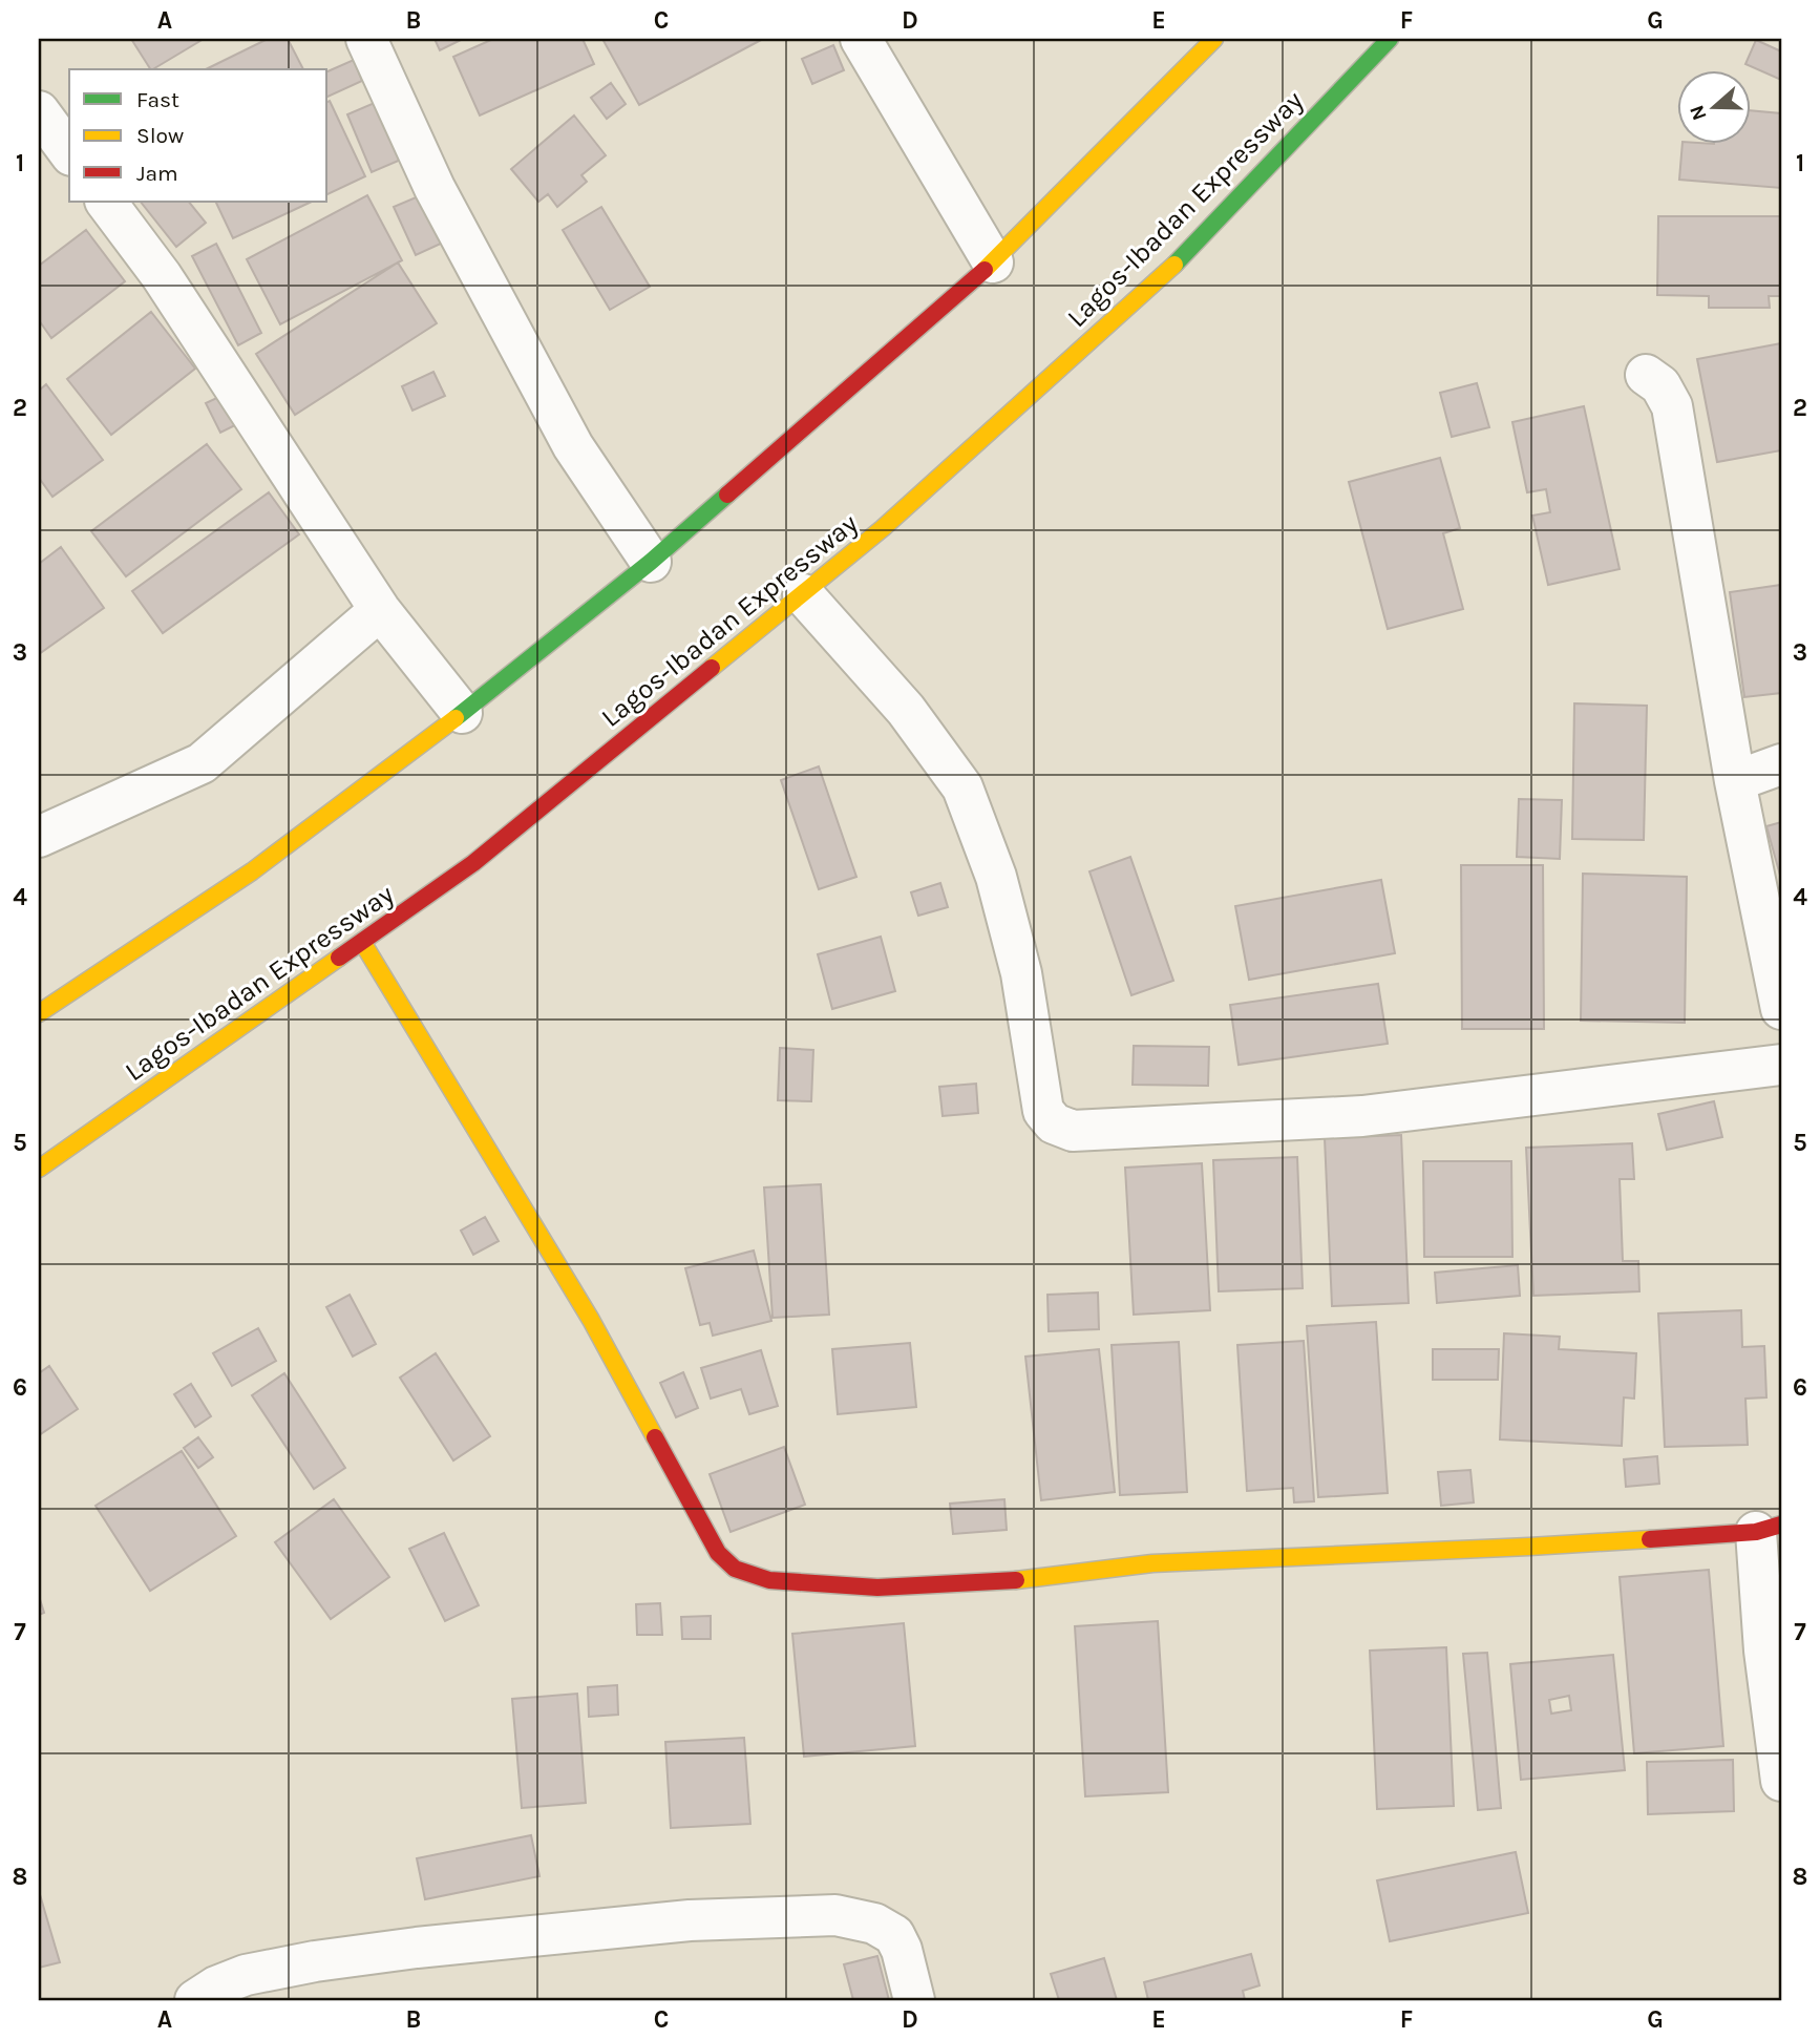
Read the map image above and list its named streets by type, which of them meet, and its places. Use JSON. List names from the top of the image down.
{
  "streets": {
    "main road": ["Lagos-Ibadan Expressway"]
  },
  "legend": ["Fast", "Slow", "Jam"],
  "north": "left",
  "grid": {
    "columns": [
      "A",
      "B",
      "C",
      "D",
      "E",
      "F",
      "G"
    ],
    "rows": [
      "1",
      "2",
      "3",
      "4",
      "5",
      "6",
      "7",
      "8"
    ]
  }
}
